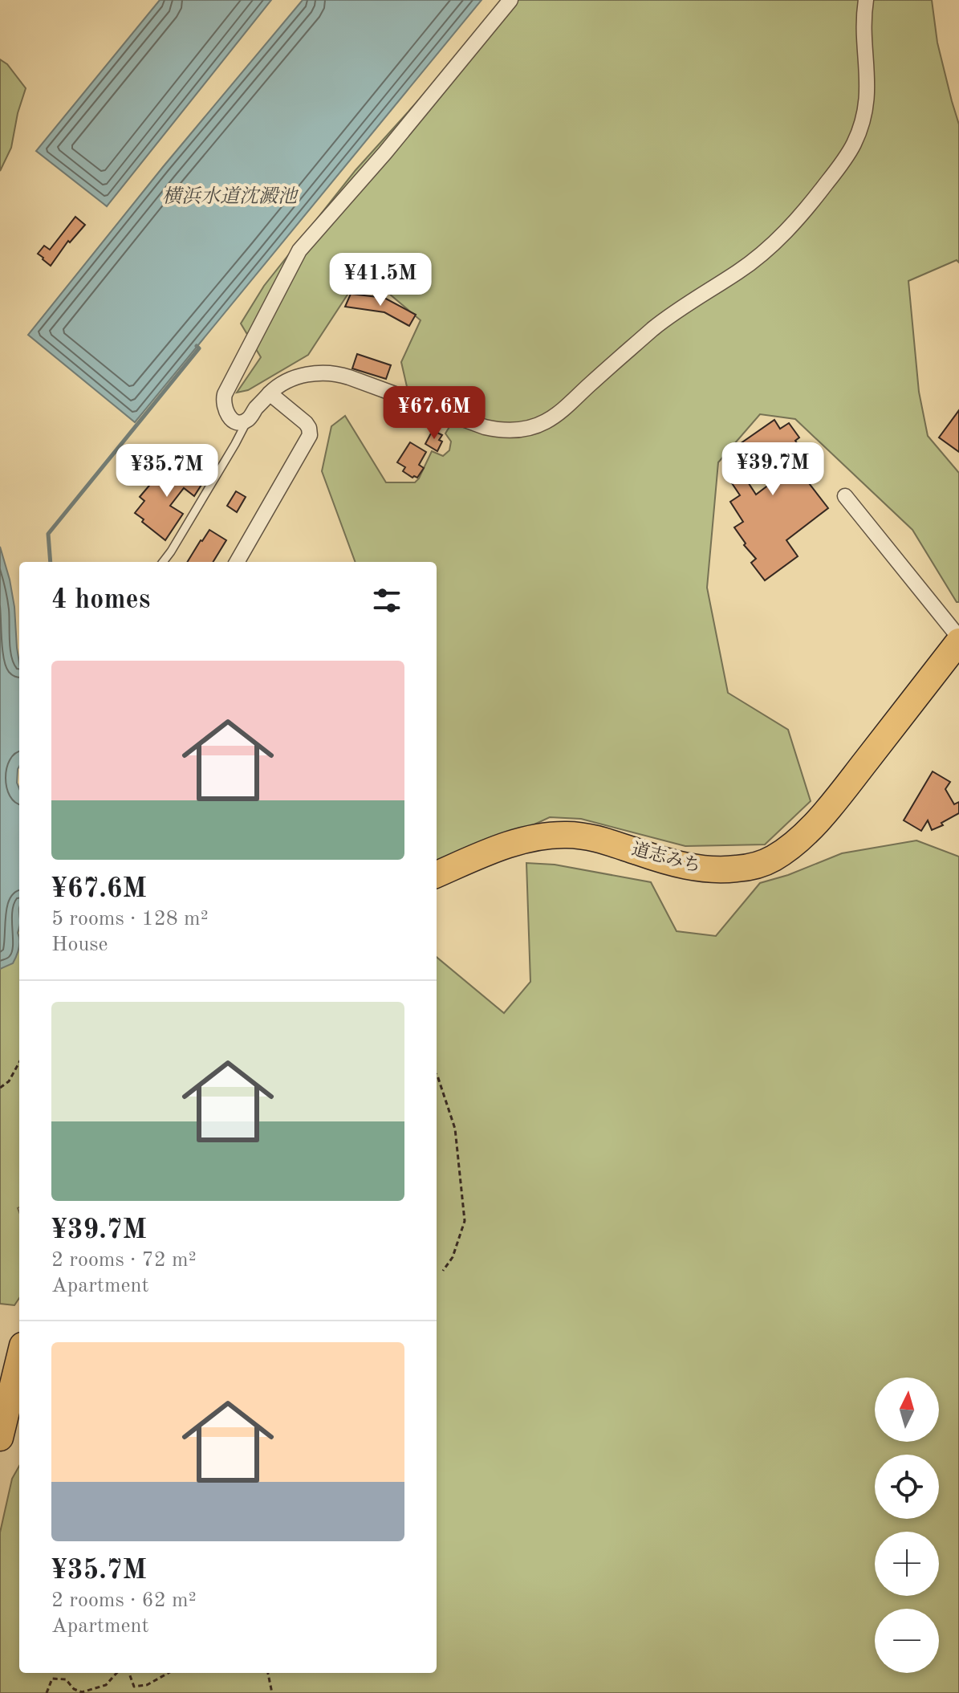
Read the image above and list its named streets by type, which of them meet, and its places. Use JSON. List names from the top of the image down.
{
  "streets": {
    "highway": ["道志みち"]
  },
  "water": ["横浜水道沈澱池"],
  "north": "top",
  "page": {
    "price": [
      "¥41.5M",
      "¥67.6M",
      "¥39.7M",
      "¥35.7M"
    ],
    "heading": "4 homes",
    "list": [
      {
        "name": "¥67.6M",
        "note": "5 rooms · 128 m² · House"
      },
      {
        "name": "¥39.7M",
        "note": "2 rooms · 72 m² · Apartment"
      },
      {
        "name": "¥35.7M",
        "note": "2 rooms · 62 m² · Apartment"
      }
    ],
    "map_buttons": ["+", "−"]
  }
}
